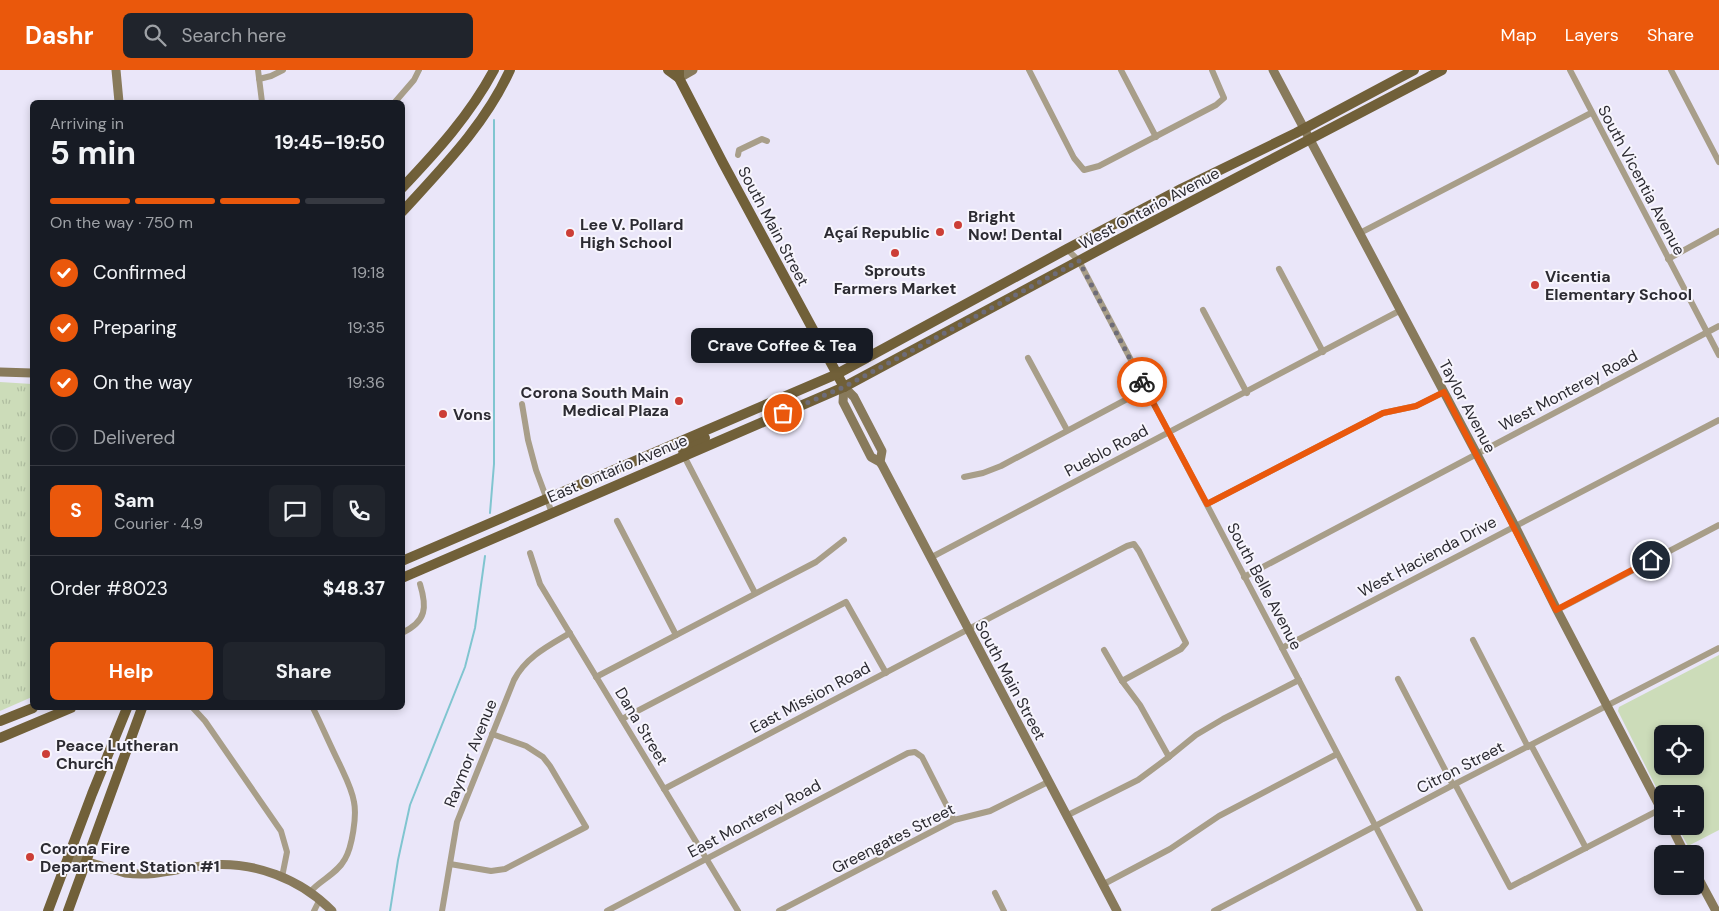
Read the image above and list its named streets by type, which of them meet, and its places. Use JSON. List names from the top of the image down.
{
  "streets": {
    "main road": ["West Ontario Avenue", "South Main Street", "East Ontario Avenue"],
    "street": [
      "South Vicentia Avenue",
      "West Monterey Road",
      "Taylor Avenue",
      "Pueblo Road",
      "West Hacienda Drive",
      "South Belle Avenue",
      "East Mission Road",
      "Dana Street",
      "Raymor Avenue",
      "Citron Street",
      "East Monterey Road",
      "Greengates Street"
    ]
  },
  "crossings": [
    ["South Vicentia Avenue", "West Monterey Road"],
    ["West Ontario Avenue", "South Main Street"],
    ["West Ontario Avenue", "Taylor Avenue"],
    ["West Ontario Avenue", "East Ontario Avenue"],
    ["West Ontario Avenue", "South Belle Avenue"],
    ["South Main Street", "Pueblo Road"],
    ["South Main Street", "East Ontario Avenue"],
    ["South Main Street", "East Mission Road"],
    ["South Main Street", "Greengates Street"],
    ["West Monterey Road", "Taylor Avenue"],
    ["West Monterey Road", "South Belle Avenue"],
    ["Taylor Avenue", "Pueblo Road"],
    ["Taylor Avenue", "West Hacienda Drive"],
    ["Taylor Avenue", "Citron Street"],
    ["Pueblo Road", "South Belle Avenue"],
    ["West Hacienda Drive", "South Belle Avenue"],
    ["South Belle Avenue", "Citron Street"],
    ["East Mission Road", "Dana Street"],
    ["Dana Street", "Raymor Avenue"],
    ["Dana Street", "East Monterey Road"],
    ["East Monterey Road", "Greengates Street"]
  ],
  "places": [
    "Bright Now! Dental",
    "Açaí Republic",
    "Lee V. Pollard High School",
    "Sprouts Farmers Market",
    "Vicentia Elementary School",
    "Corona South Main Medical Plaza",
    "Crave Coffee & Tea",
    "Vons",
    "Peace Lutheran Church",
    "Corona Fire Department Station #1"
  ],
  "page": {
    "header": "Dashr",
    "search": "Search here",
    "nav": ["Map", "Layers", "Share"],
    "heading": ["5 min", "Arriving in", "19:45–19:50"],
    "panel": [
      "Sam",
      "Courier · 4.9",
      "Order #8023",
      "$48.37"
    ],
    "bar": "On the way · 750 m",
    "list": [
      ["Confirmed", "19:18"],
      ["Preparing", "19:35"],
      ["On the way", "19:36"],
      "Delivered"
    ],
    "bubble": "Crave Coffee & Tea",
    "round": "S",
    "buttons": ["Help", "Share"],
    "map_buttons": ["+", "−"]
  }
}
